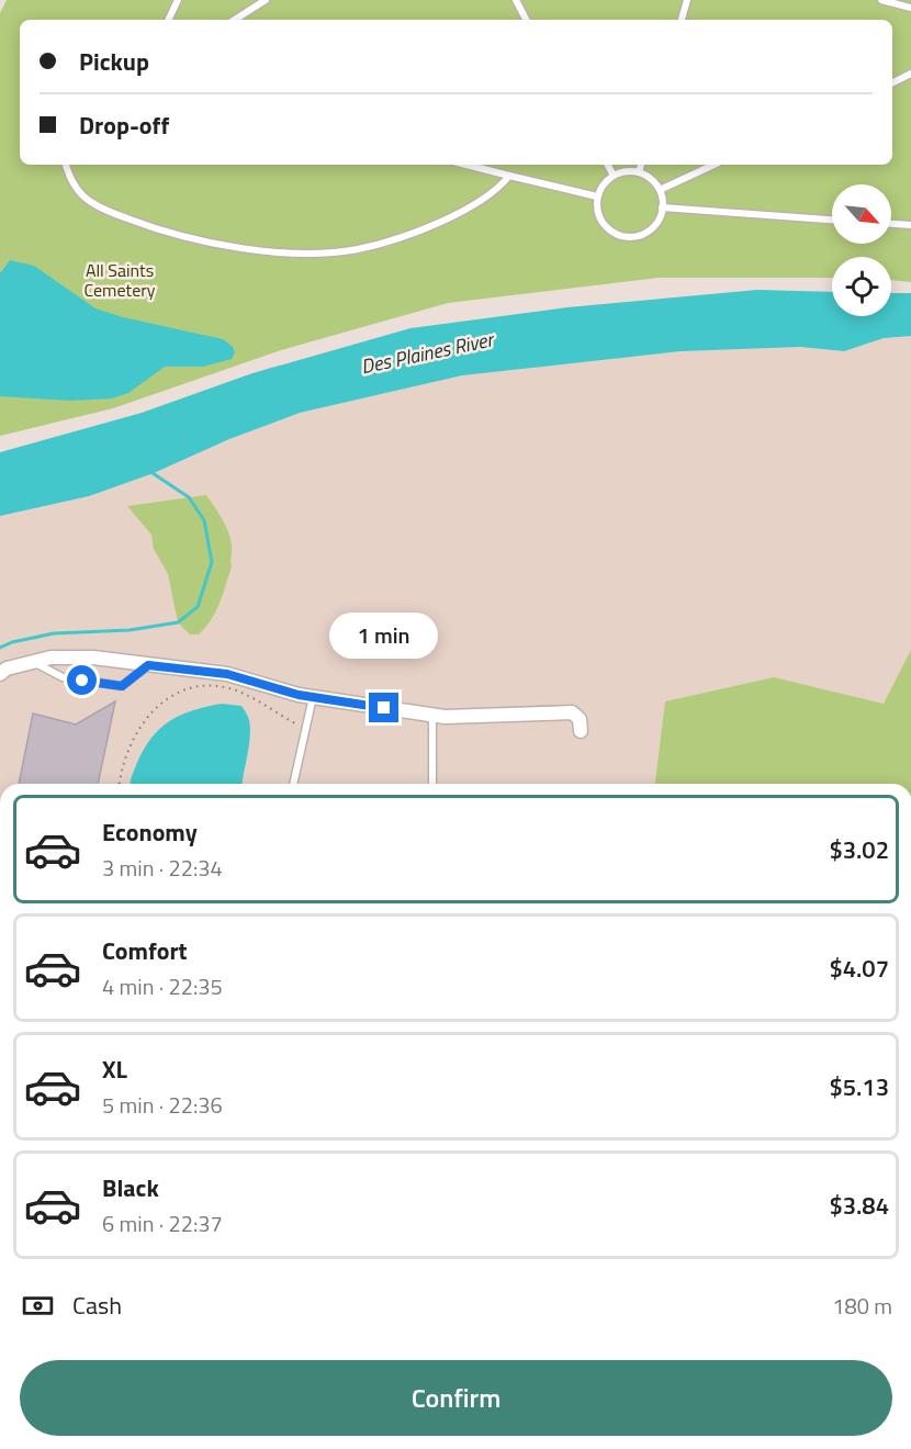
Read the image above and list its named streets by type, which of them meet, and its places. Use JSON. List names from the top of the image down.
{
  "water": ["Des Plaines River"],
  "parks": ["All Saints Cemetery"],
  "north": "bottom right",
  "page": {
    "banner": ["Pickup", "Drop-off"],
    "bubble": "1 min",
    "list": [
      {
        "name": "Economy",
        "note": "3 min · 22:34",
        "value": "$3.02"
      },
      {
        "name": "Comfort",
        "note": "4 min · 22:35",
        "value": "$4.07"
      },
      {
        "name": "XL",
        "note": "5 min · 22:36",
        "value": "$5.13"
      },
      {
        "name": "Black",
        "note": "6 min · 22:37",
        "value": "$3.84"
      }
    ],
    "pay": ["Cash", "180 m"],
    "buttons": "Confirm"
  }
}
